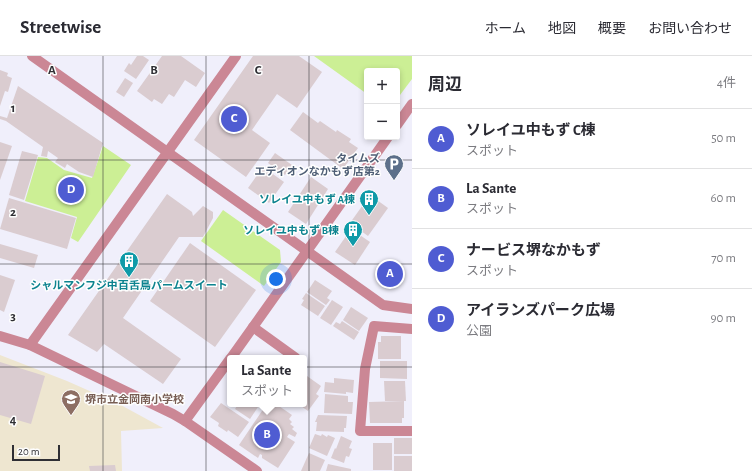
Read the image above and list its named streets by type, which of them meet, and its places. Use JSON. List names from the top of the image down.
{
  "places": {
    "parking": ["タイムズ エディオンなかもず店第2"],
    "building": ["ソレイユ中もず A棟", "ソレイユ中もず B棟", "シャルマンフジ中百舌鳥パームスイート"],
    "school or university": ["堺市立金岡南小学校"]
  },
  "scale_bar": "20 m",
  "page": {
    "header": "Streetwise",
    "nav": [
      "ホーム",
      "地図",
      "概要",
      "お問い合わせ"
    ],
    "heading": ["周辺", "4件"],
    "map_buttons": ["+", "−"],
    "pins": [
      "C",
      "D",
      "A",
      "B"
    ],
    "list": [
      {
        "mark": "A",
        "name": "ソレイユ中もず C棟",
        "note": "スポット",
        "value": "50 m"
      },
      {
        "mark": "B",
        "name": "La Sante",
        "note": "スポット",
        "value": "60 m"
      },
      {
        "mark": "C",
        "name": "ナービス堺なかもず",
        "note": "スポット",
        "value": "70 m"
      },
      {
        "mark": "D",
        "name": "アイランズパーク広場",
        "note": "公園",
        "value": "90 m"
      }
    ],
    "popup": ["La Sante", "スポット"],
    "scale": "20 m"
  },
  "grid": {
    "columns": ["A", "B", "C"],
    "rows": [
      "1",
      "2",
      "3",
      "4"
    ]
  }
}
